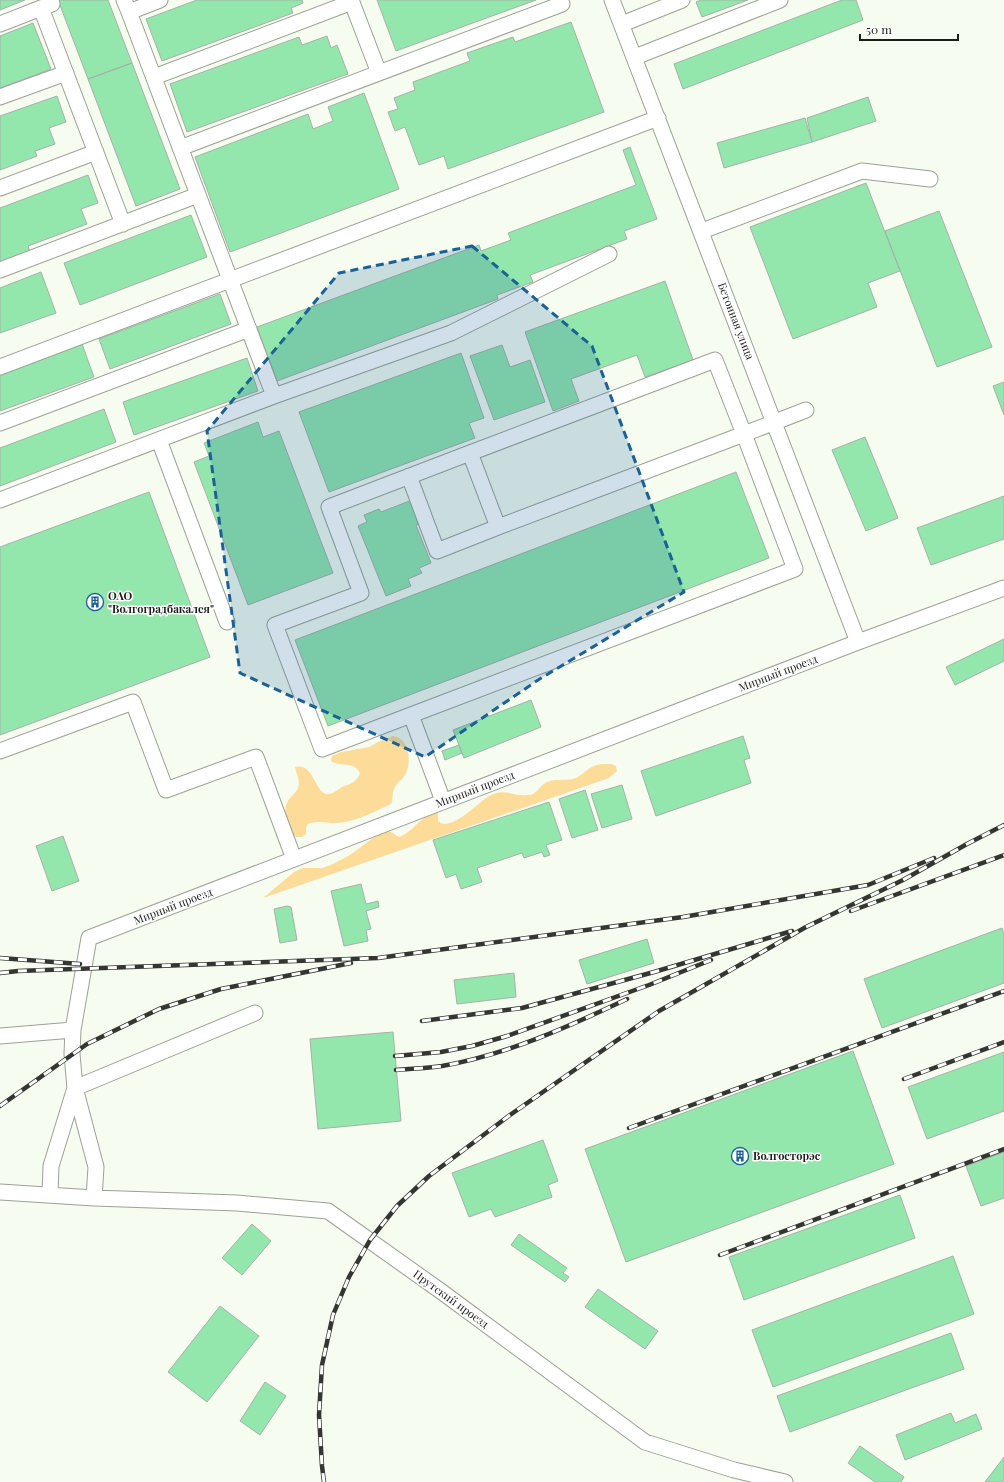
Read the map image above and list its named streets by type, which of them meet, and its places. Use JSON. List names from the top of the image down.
{
  "streets": {
    "street": ["Бетонная улица", "Мирный проезд", "Прутский проезд"]
  },
  "crossings": [
    ["Бетонная улица", "Мирный проезд"],
    ["Мирный проезд", "Прутский проезд"]
  ],
  "places": {
    "building": ["ОАО \"Волгоградбакалея\"", "Волгосторэс"]
  },
  "scale_bar": "50 m"
}
